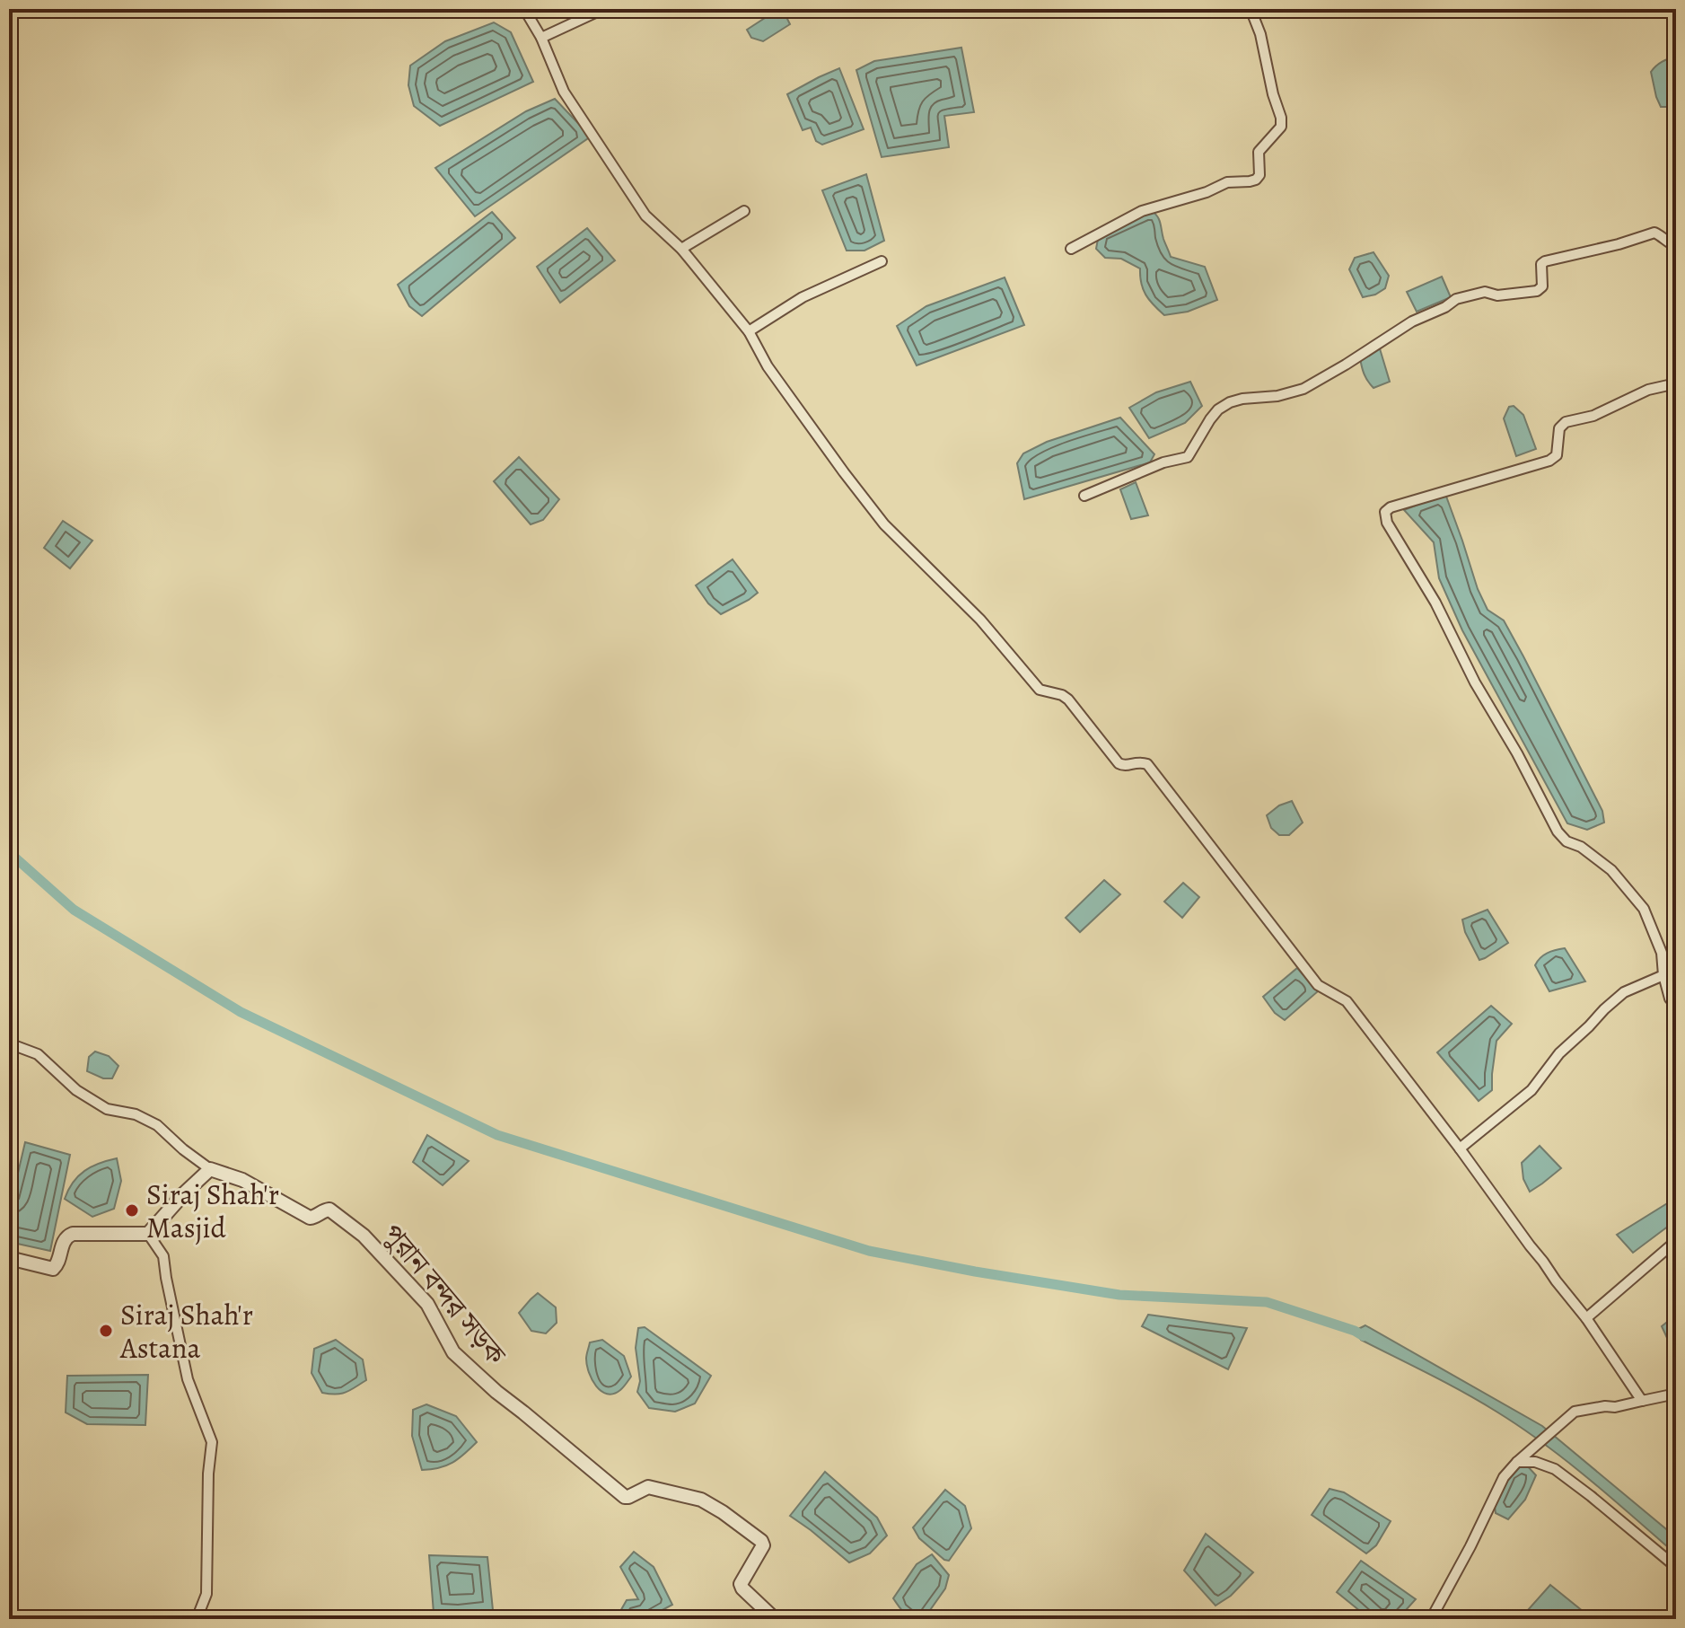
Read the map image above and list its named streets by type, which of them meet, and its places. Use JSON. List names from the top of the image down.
{
  "streets": {
    "street": ["পুরান বন্দর সড়ক"]
  },
  "places": ["Siraj Shah'r Masjid", "Siraj Shah'r Astana"]
}
